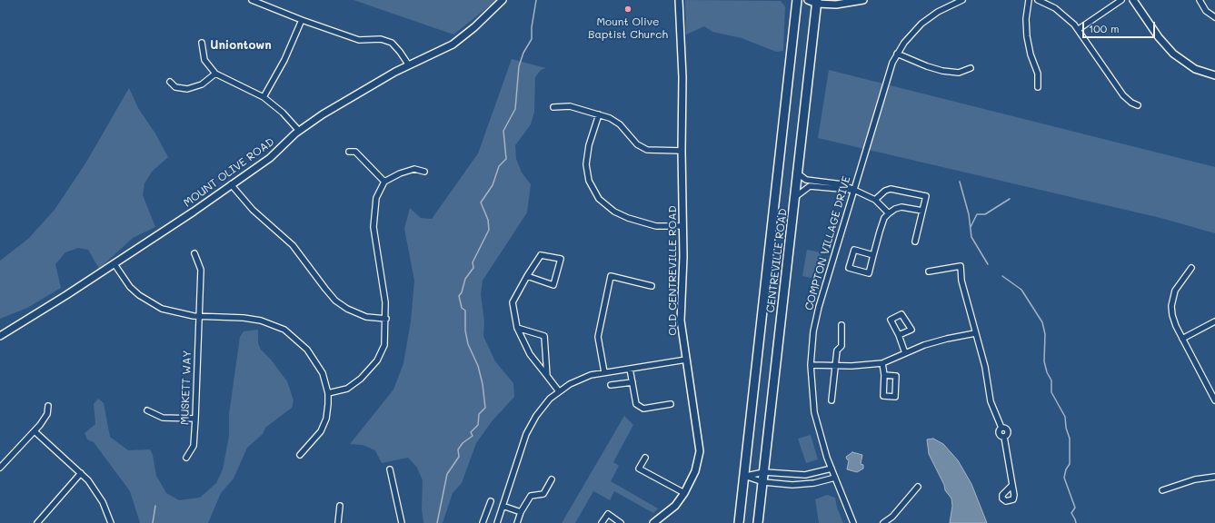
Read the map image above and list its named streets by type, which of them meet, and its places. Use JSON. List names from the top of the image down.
{
  "streets": {
    "highway": ["CENTREVILLE ROAD"],
    "street": [
      "MOUNT OLIVE ROAD",
      "COMPTON VILLAGE DRIVE",
      "OLD CENTREVILLE ROAD",
      "MUSKETT WAY"
    ]
  },
  "districts": ["Uniontown"],
  "places": ["Mount Olive Baptist Church"],
  "scale_bar": "100 m"
}
